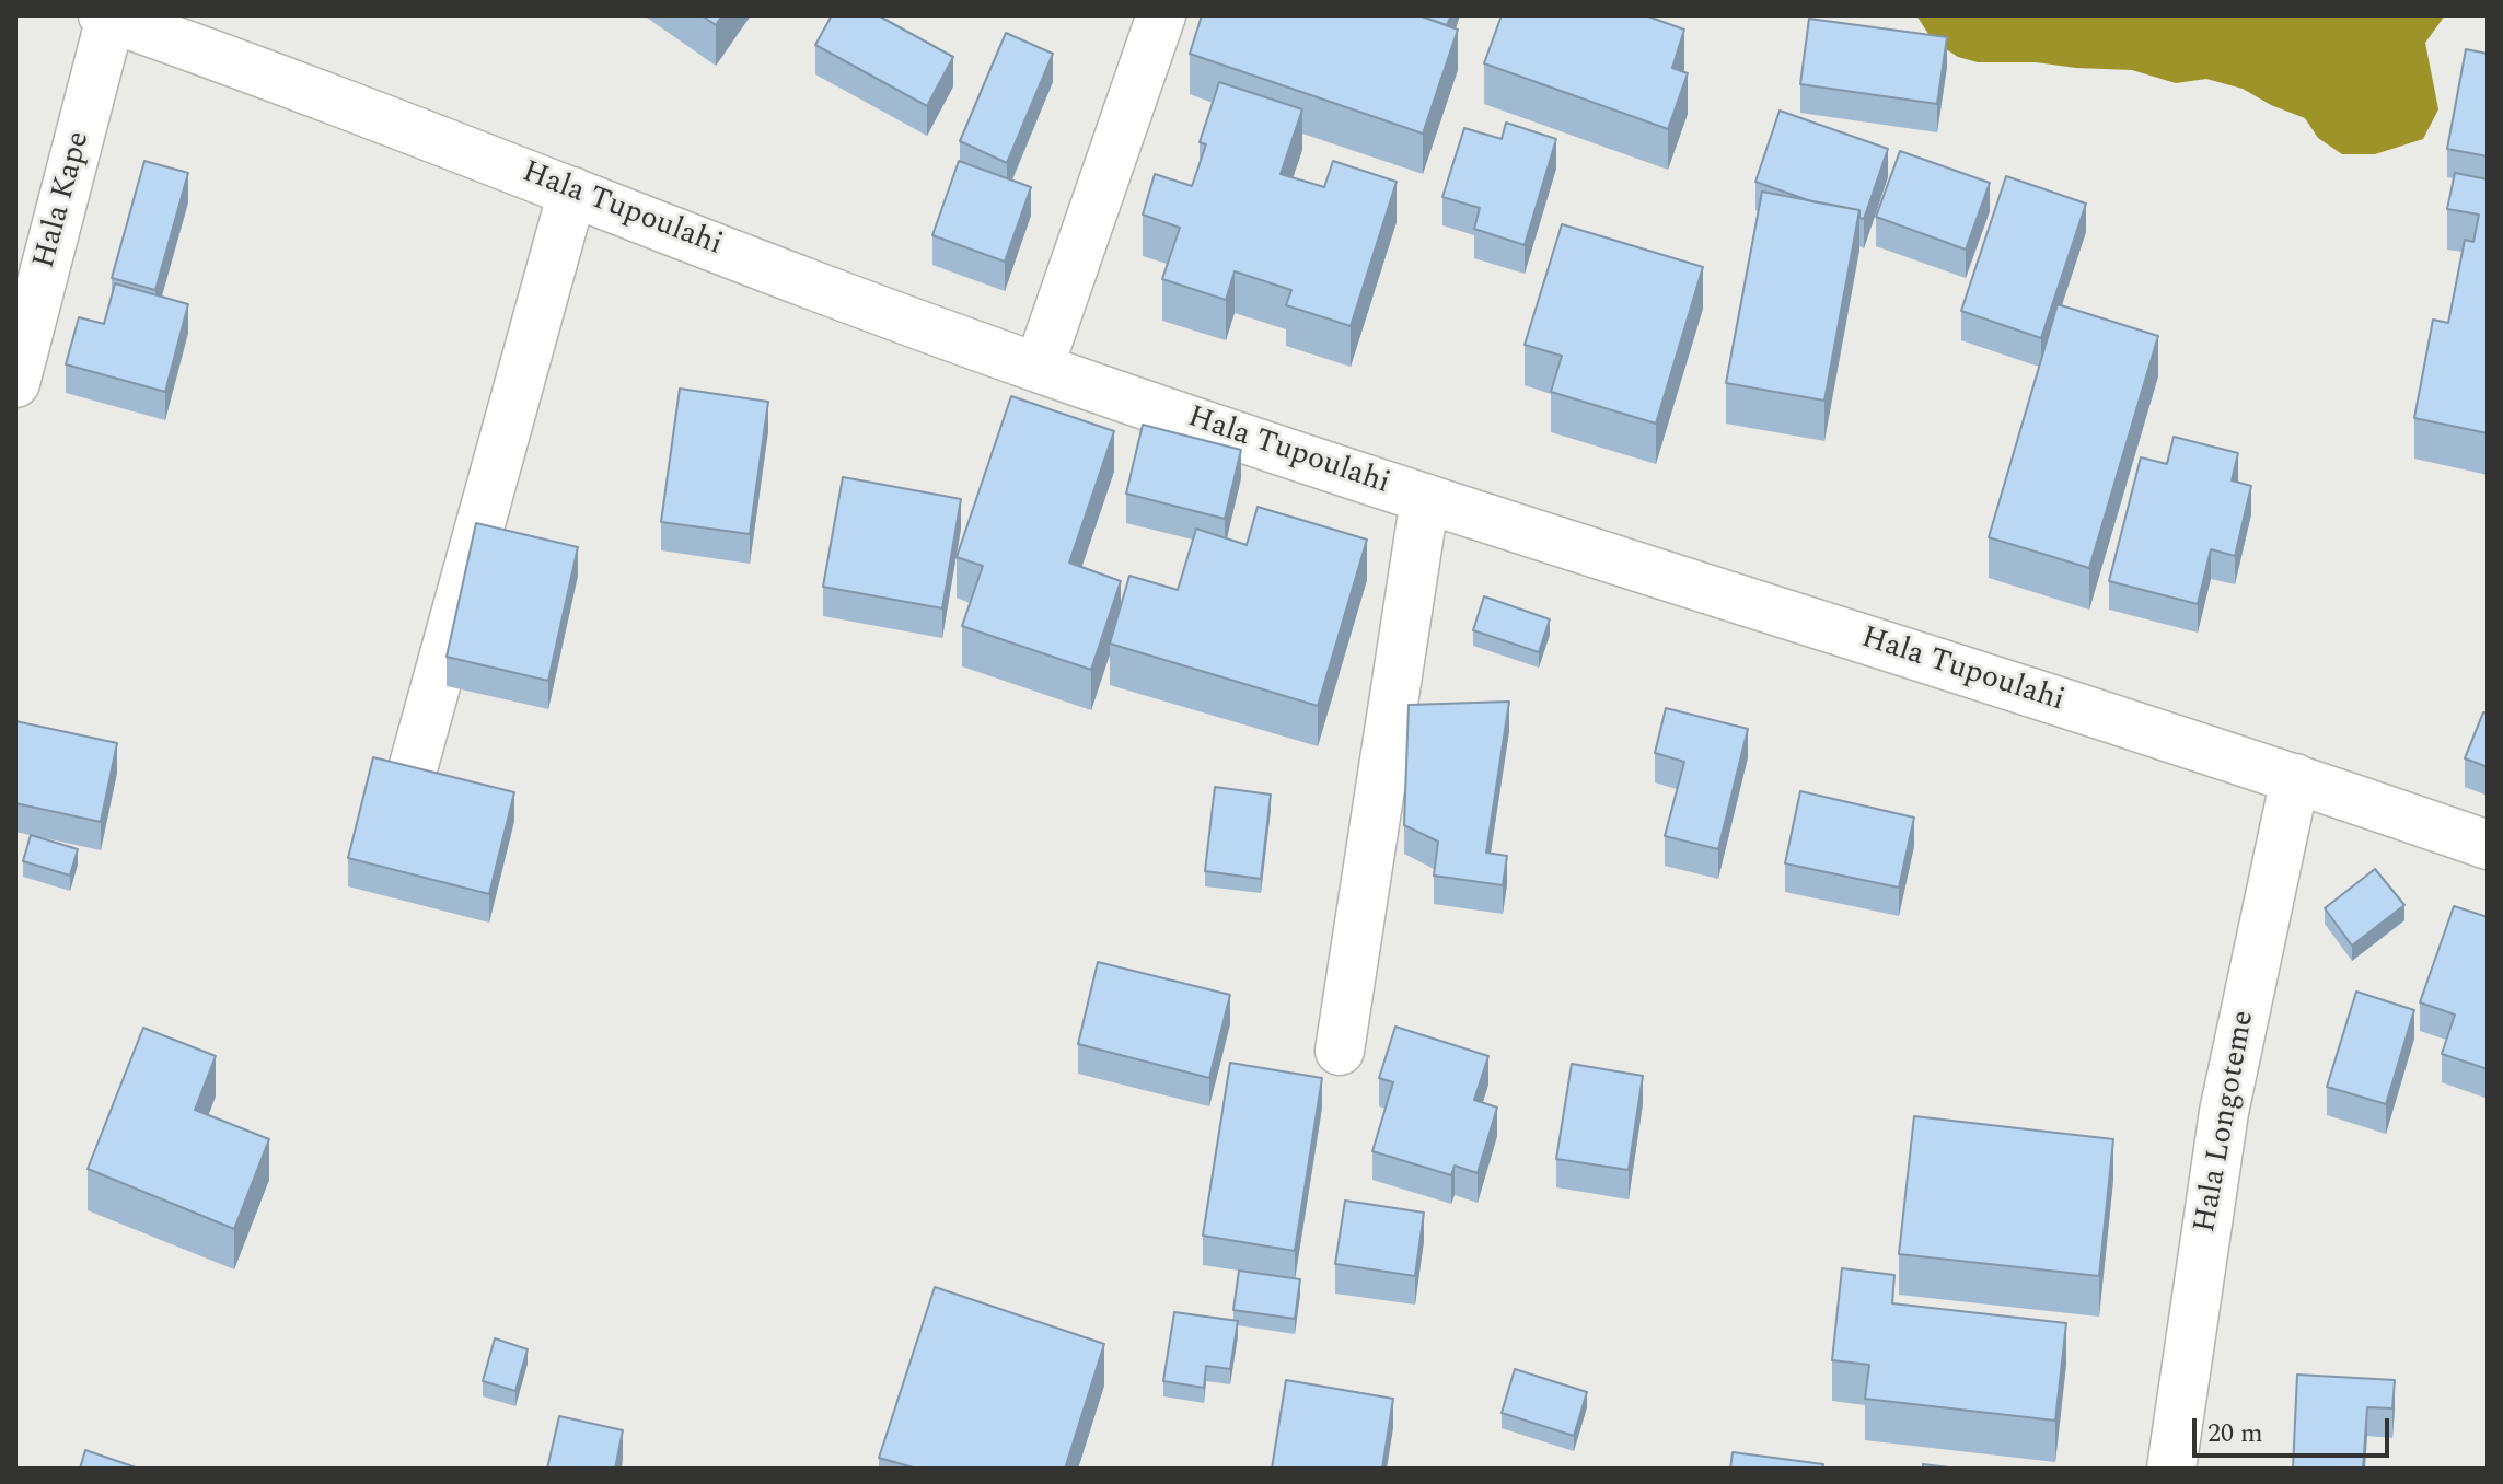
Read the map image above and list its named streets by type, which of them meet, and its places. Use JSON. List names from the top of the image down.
{
  "streets": {
    "street": ["Hala Kape", "Hala Tupoulahi", "Hala Longoteme"]
  },
  "crossings": [
    ["Hala Kape", "Hala Tupoulahi"],
    ["Hala Tupoulahi", "Hala Longoteme"]
  ],
  "scale_bar": "20 m"
}
